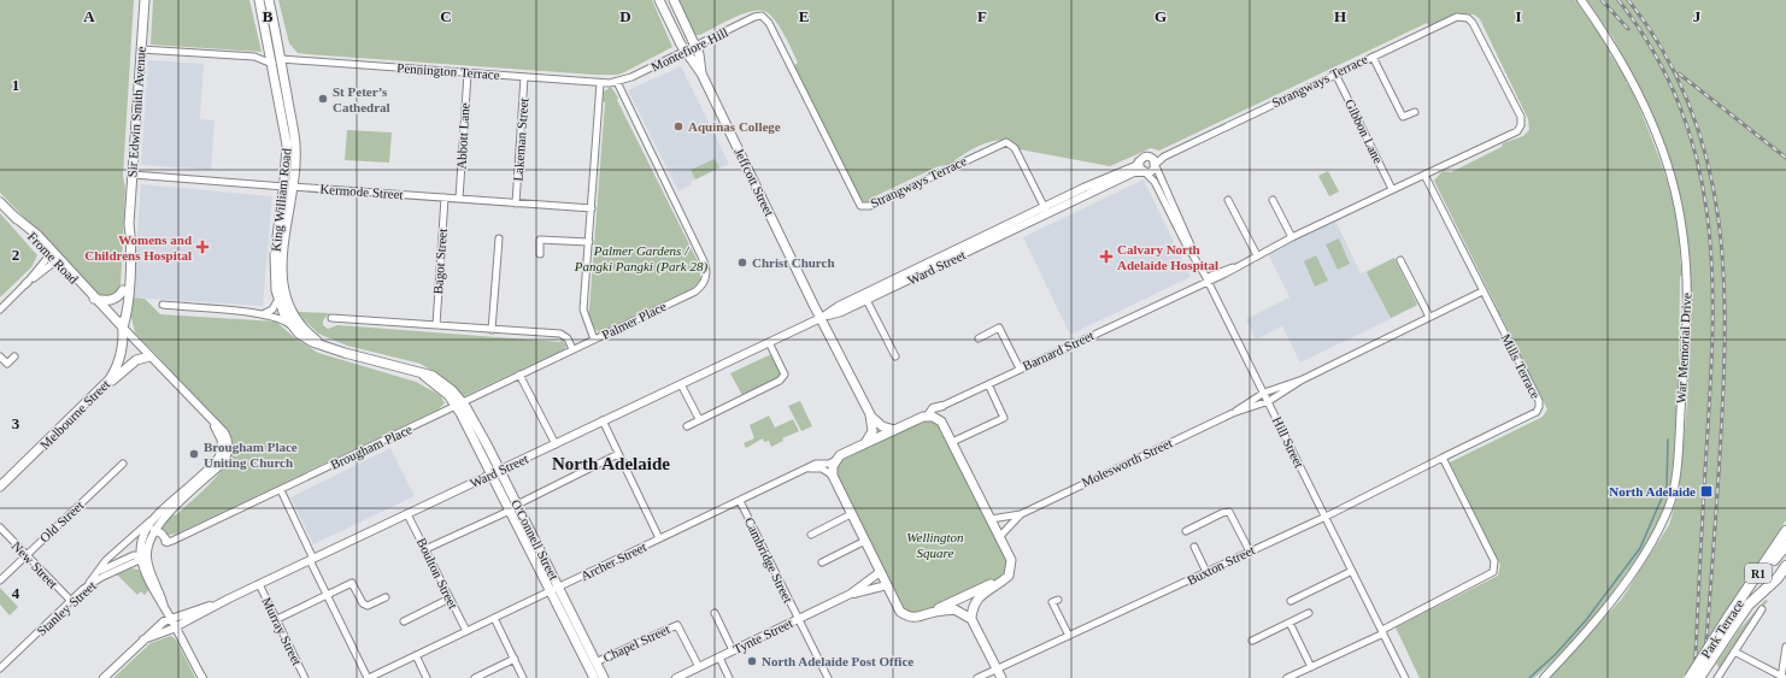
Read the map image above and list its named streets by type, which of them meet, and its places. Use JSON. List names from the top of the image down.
{
  "streets": {
    "highway": ["R1", "Park Terrace"],
    "main road": [
      "Sir Edwin Smith Avenue",
      "Jeffcott Street",
      "King William Road",
      "Frome Road",
      "Melbourne Street",
      "O'Connell Street"
    ],
    "street": [
      "Montefiore Hill",
      "Pennington Terrace",
      "Strangways Terrace",
      "Gibbon Lane",
      "Abbott Lane",
      "Lakeman Street",
      "Kermode Street",
      "Bagot Street",
      "Ward Street",
      "Palmer Place",
      "War Memorial Drive",
      "Barnard Street",
      "Mills Terrace",
      "Hill Street",
      "Brougham Place",
      "Molesworth Street",
      "Old Street",
      "Cambridge Street",
      "Archer Street",
      "New Street",
      "Buxton Street",
      "Boulton Street",
      "Stanley Street",
      "Murray Street",
      "Tynte Street",
      "Chapel Street"
    ]
  },
  "crossings": [
    ["Montefiore Hill", "Pennington Terrace"],
    ["Montefiore Hill", "Strangways Terrace"],
    ["Montefiore Hill", "Jeffcott Street"],
    ["Montefiore Hill", "Palmer Place"],
    ["Pennington Terrace", "Abbott Lane"],
    ["Pennington Terrace", "Lakeman Street"],
    ["Pennington Terrace", "King William Road"],
    ["Pennington Terrace", "Palmer Place"],
    ["Strangways Terrace", "Gibbon Lane"],
    ["Strangways Terrace", "Ward Street"],
    ["Strangways Terrace", "Barnard Street"],
    ["Strangways Terrace", "Mills Terrace"],
    ["Strangways Terrace", "Hill Street"],
    ["Sir Edwin Smith Avenue", "Kermode Street"],
    ["Sir Edwin Smith Avenue", "Melbourne Street"],
    ["Gibbon Lane", "Barnard Street"],
    ["Abbott Lane", "Kermode Street"],
    ["Lakeman Street", "Kermode Street"],
    ["Jeffcott Street", "Ward Street"],
    ["Kermode Street", "King William Road"],
    ["Kermode Street", "Bagot Street"],
    ["Kermode Street", "Palmer Place"],
    ["King William Road", "Brougham Place"],
    ["King William Road", "O'Connell Street"],
    ["Ward Street", "O'Connell Street"],
    ["Ward Street", "Boulton Street"],
    ["Ward Street", "Murray Street"],
    ["Palmer Place", "Brougham Place"],
    ["Barnard Street", "Mills Terrace"],
    ["Barnard Street", "Hill Street"],
    ["Mills Terrace", "Molesworth Street"],
    ["Mills Terrace", "Buxton Street"],
    ["Hill Street", "Molesworth Street"],
    ["Hill Street", "Buxton Street"],
    ["Brougham Place", "O'Connell Street"],
    ["Old Street", "New Street"],
    ["O'Connell Street", "Archer Street"],
    ["O'Connell Street", "Chapel Street"],
    ["Cambridge Street", "Archer Street"],
    ["Cambridge Street", "Tynte Street"],
    ["Archer Street", "Boulton Street"],
    ["New Street", "Stanley Street"],
    ["Tynte Street", "Chapel Street"]
  ],
  "districts": ["North Adelaide"],
  "parks": ["Palmer Gardens / Pangki Pangki (Park 28)", "Wellington Square"],
  "places": {
    "other": [
      "St Peter’s Cathedral",
      "Aquinas College",
      "Christ Church",
      "Brougham Place Uniting Church",
      "North Adelaide Post Office"
    ],
    "health": ["Womens and Childrens Hospital", "Calvary North Adelaide Hospital"],
    "transit": ["North Adelaide"]
  },
  "grid": {
    "columns": [
      "A",
      "B",
      "C",
      "D",
      "E",
      "F",
      "G",
      "H",
      "I",
      "J"
    ],
    "rows": [
      "1",
      "2",
      "3",
      "4"
    ]
  }
}
